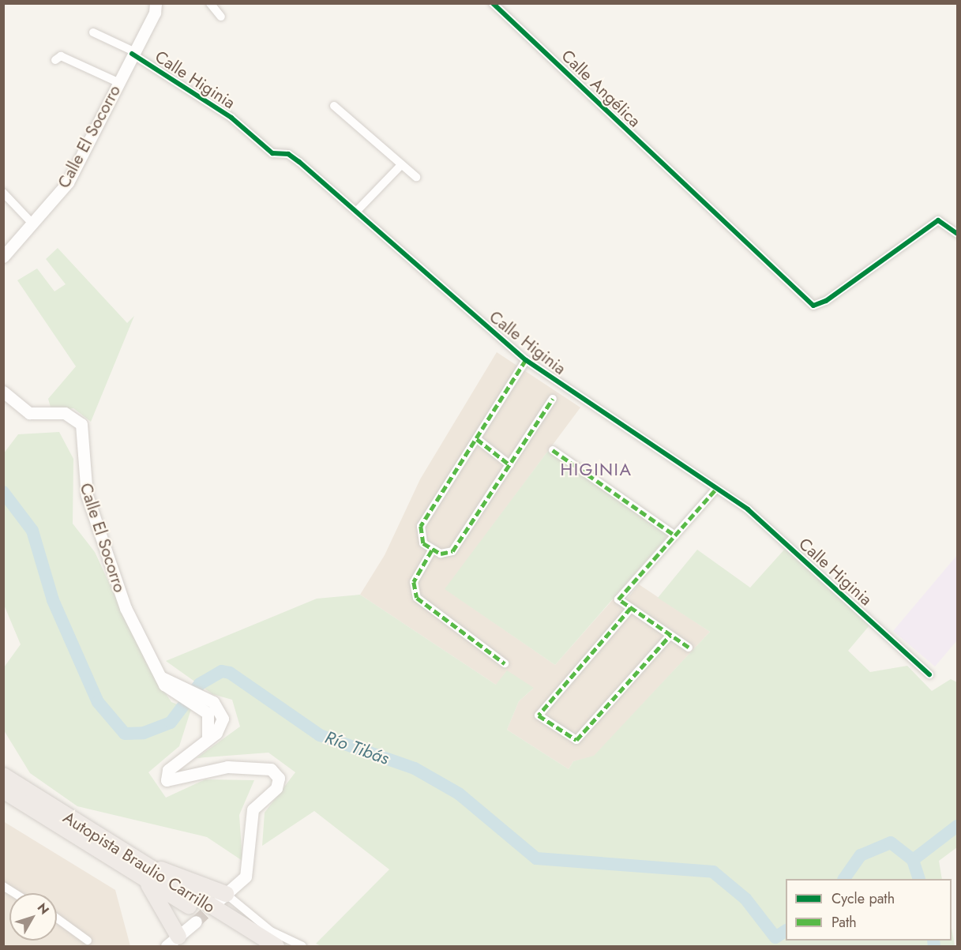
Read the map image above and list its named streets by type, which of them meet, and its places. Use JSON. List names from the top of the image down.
{
  "streets": {
    "highway": ["Autopista Braulio Carrillo"],
    "street": ["Calle Higinia", "Calle Angélica", "Calle El Socorro"]
  },
  "crossings": [
    ["Calle Higinia", "Calle El Socorro"]
  ],
  "districts": ["HIGINIA"],
  "water": ["Río Tibás"],
  "legend": ["Cycle path", "Path"],
  "north": "top right"
}
